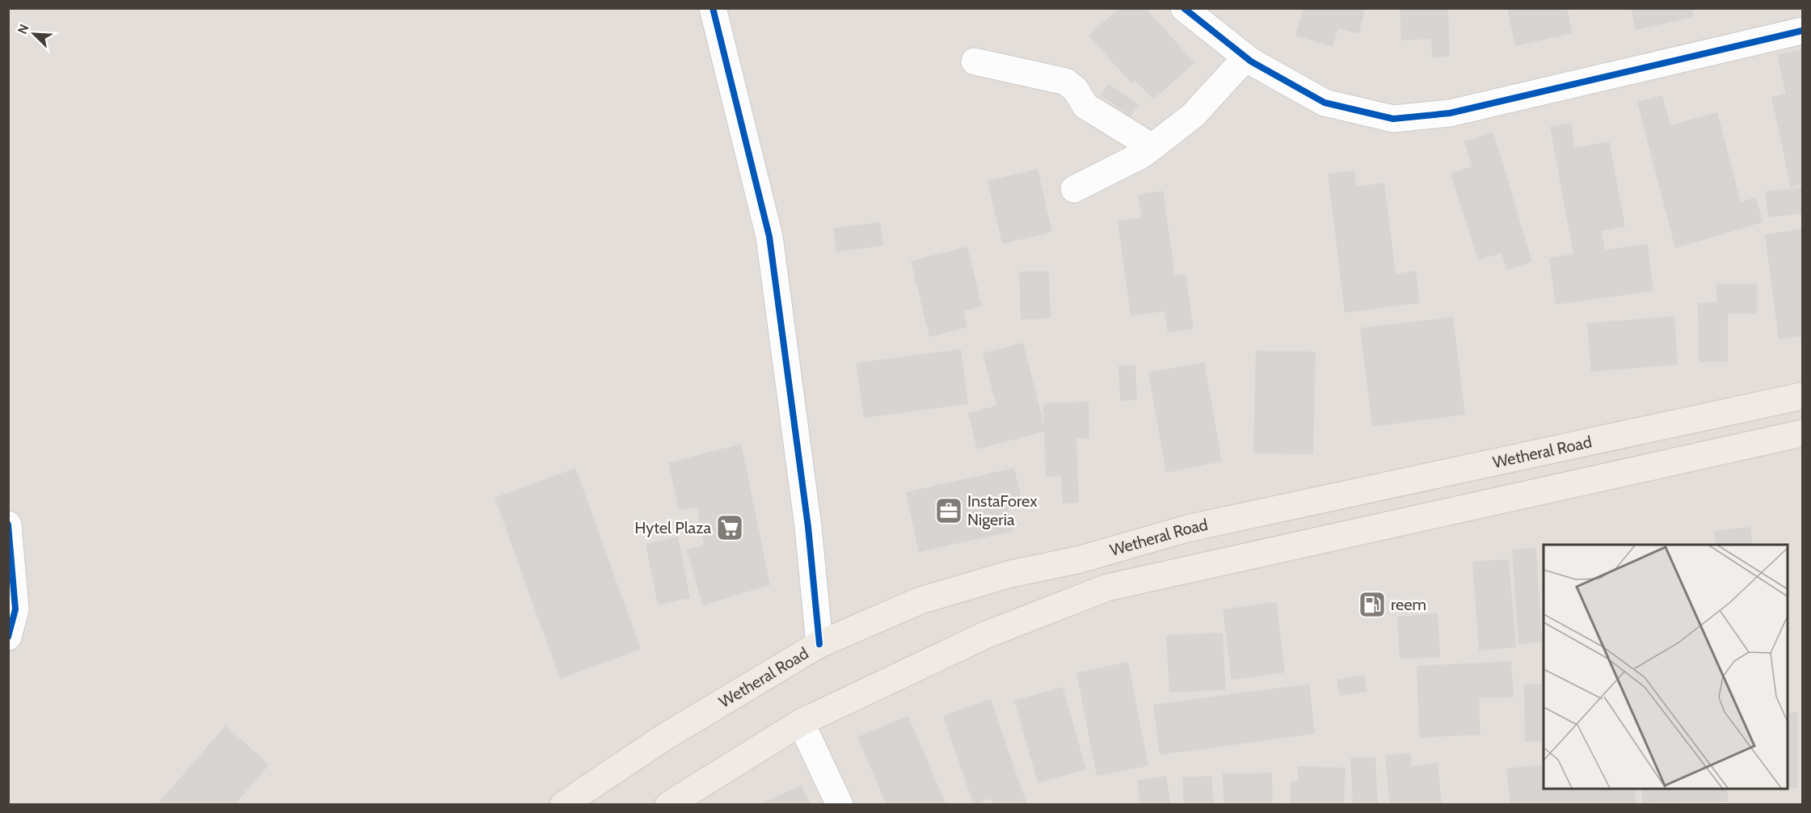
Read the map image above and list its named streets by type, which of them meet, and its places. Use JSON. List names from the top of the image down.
{
  "streets": {
    "main road": ["Wetheral Road"]
  },
  "places": {
    "office": ["InstaForex Nigeria"],
    "supermarket": ["Hytel Plaza"],
    "fuel station": ["reem"]
  },
  "north": "top left"
}
